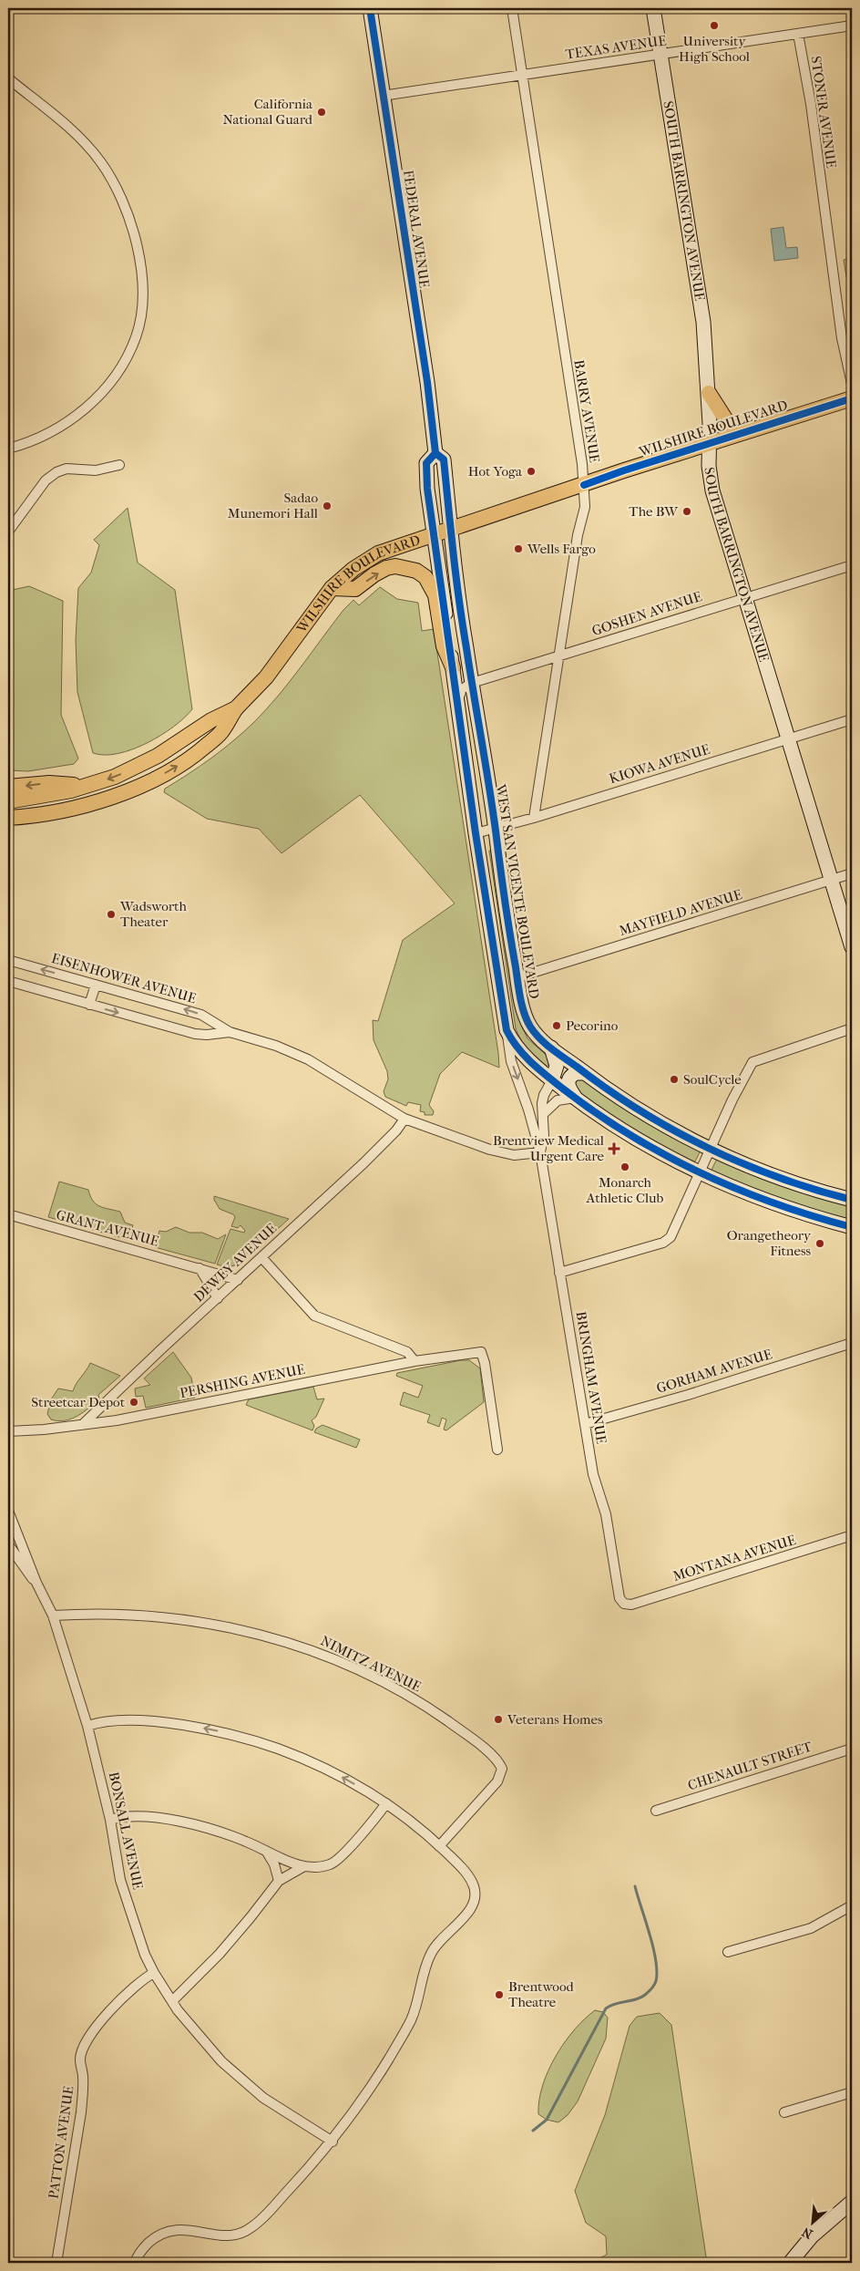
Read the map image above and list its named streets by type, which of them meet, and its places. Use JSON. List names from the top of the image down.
{
  "streets": {
    "main road": [
      "SOUTH BARRINGTON AVENUE",
      "FEDERAL AVENUE",
      "WILSHIRE BOULEVARD",
      "WEST SAN VICENTE BOULEVARD"
    ],
    "street": [
      "TEXAS AVENUE",
      "STONER AVENUE",
      "BARRY AVENUE",
      "GOSHEN AVENUE",
      "KIOWA AVENUE",
      "MAYFIELD AVENUE",
      "EISENHOWER AVENUE",
      "GRANT AVENUE",
      "DEWEY AVENUE",
      "GORHAM AVENUE",
      "BRINGHAM AVENUE",
      "PERSHING AVENUE",
      "MONTANA AVENUE",
      "NIMITZ AVENUE",
      "CHENAULT STREET",
      "BONSALL AVENUE",
      "PATTON AVENUE"
    ]
  },
  "crossings": [
    ["TEXAS AVENUE", "STONER AVENUE"],
    ["TEXAS AVENUE", "SOUTH BARRINGTON AVENUE"],
    ["TEXAS AVENUE", "FEDERAL AVENUE"],
    ["TEXAS AVENUE", "BARRY AVENUE"],
    ["SOUTH BARRINGTON AVENUE", "WILSHIRE BOULEVARD"],
    ["SOUTH BARRINGTON AVENUE", "GOSHEN AVENUE"],
    ["SOUTH BARRINGTON AVENUE", "KIOWA AVENUE"],
    ["SOUTH BARRINGTON AVENUE", "MAYFIELD AVENUE"],
    ["FEDERAL AVENUE", "WILSHIRE BOULEVARD"],
    ["FEDERAL AVENUE", "WEST SAN VICENTE BOULEVARD"],
    ["BARRY AVENUE", "WILSHIRE BOULEVARD"],
    ["BARRY AVENUE", "GOSHEN AVENUE"],
    ["BARRY AVENUE", "KIOWA AVENUE"],
    ["WILSHIRE BOULEVARD", "WEST SAN VICENTE BOULEVARD"],
    ["GOSHEN AVENUE", "WEST SAN VICENTE BOULEVARD"],
    ["KIOWA AVENUE", "WEST SAN VICENTE BOULEVARD"],
    ["WEST SAN VICENTE BOULEVARD", "MAYFIELD AVENUE"],
    ["EISENHOWER AVENUE", "DEWEY AVENUE"],
    ["EISENHOWER AVENUE", "BRINGHAM AVENUE"],
    ["GRANT AVENUE", "DEWEY AVENUE"],
    ["DEWEY AVENUE", "PERSHING AVENUE"],
    ["GORHAM AVENUE", "BRINGHAM AVENUE"],
    ["BRINGHAM AVENUE", "MONTANA AVENUE"],
    ["NIMITZ AVENUE", "BONSALL AVENUE"],
    ["BONSALL AVENUE", "PATTON AVENUE"]
  ],
  "places": {
    "other": [
      "University High School",
      "California National Guard",
      "Hot Yoga",
      "Sadao Munemori Hall",
      "The BW",
      "Wells Fargo",
      "Wadsworth Theater",
      "Pecorino",
      "SoulCycle",
      "Monarch Athletic Club",
      "Orangetheory Fitness",
      "Streetcar Depot",
      "Veterans Homes",
      "Brentwood Theatre"
    ],
    "health": ["Brentview Medical Urgent Care"]
  },
  "north": "bottom left"
}
